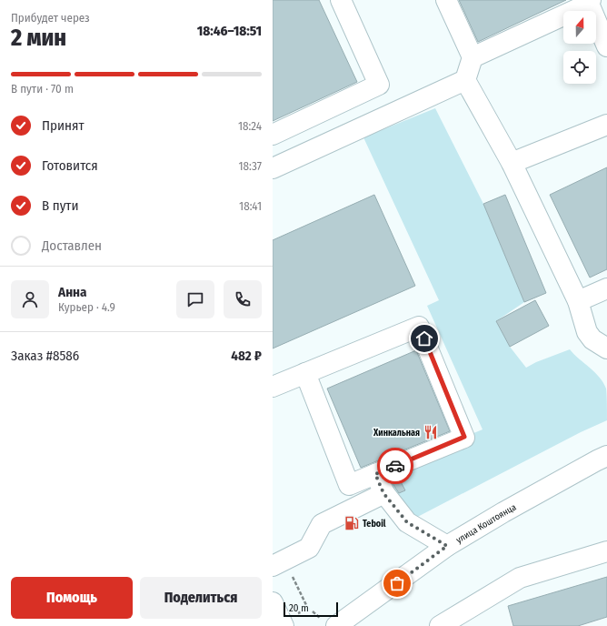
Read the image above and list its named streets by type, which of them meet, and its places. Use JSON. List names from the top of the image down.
{
  "streets": {
    "street": ["улица Коштоянца"]
  },
  "places": {
    "restaurant": ["Хинкальная"],
    "fuel station": ["Teboil"]
  },
  "scale_bar": "20 m",
  "north": "top",
  "page": {
    "heading": ["2 мин", "Прибудет через", "18:46–18:51"],
    "panel": [
      "Анна",
      "Курьер · 4.9",
      "Заказ #8586",
      "482 ₽"
    ],
    "bar": "В пути · 70 m",
    "list": [
      ["Принят", "18:24"],
      ["Готовится", "18:37"],
      ["В пути", "18:41"],
      "Доставлен"
    ],
    "buttons": ["Помощь", "Поделиться"],
    "scale": "20 m"
  }
}
